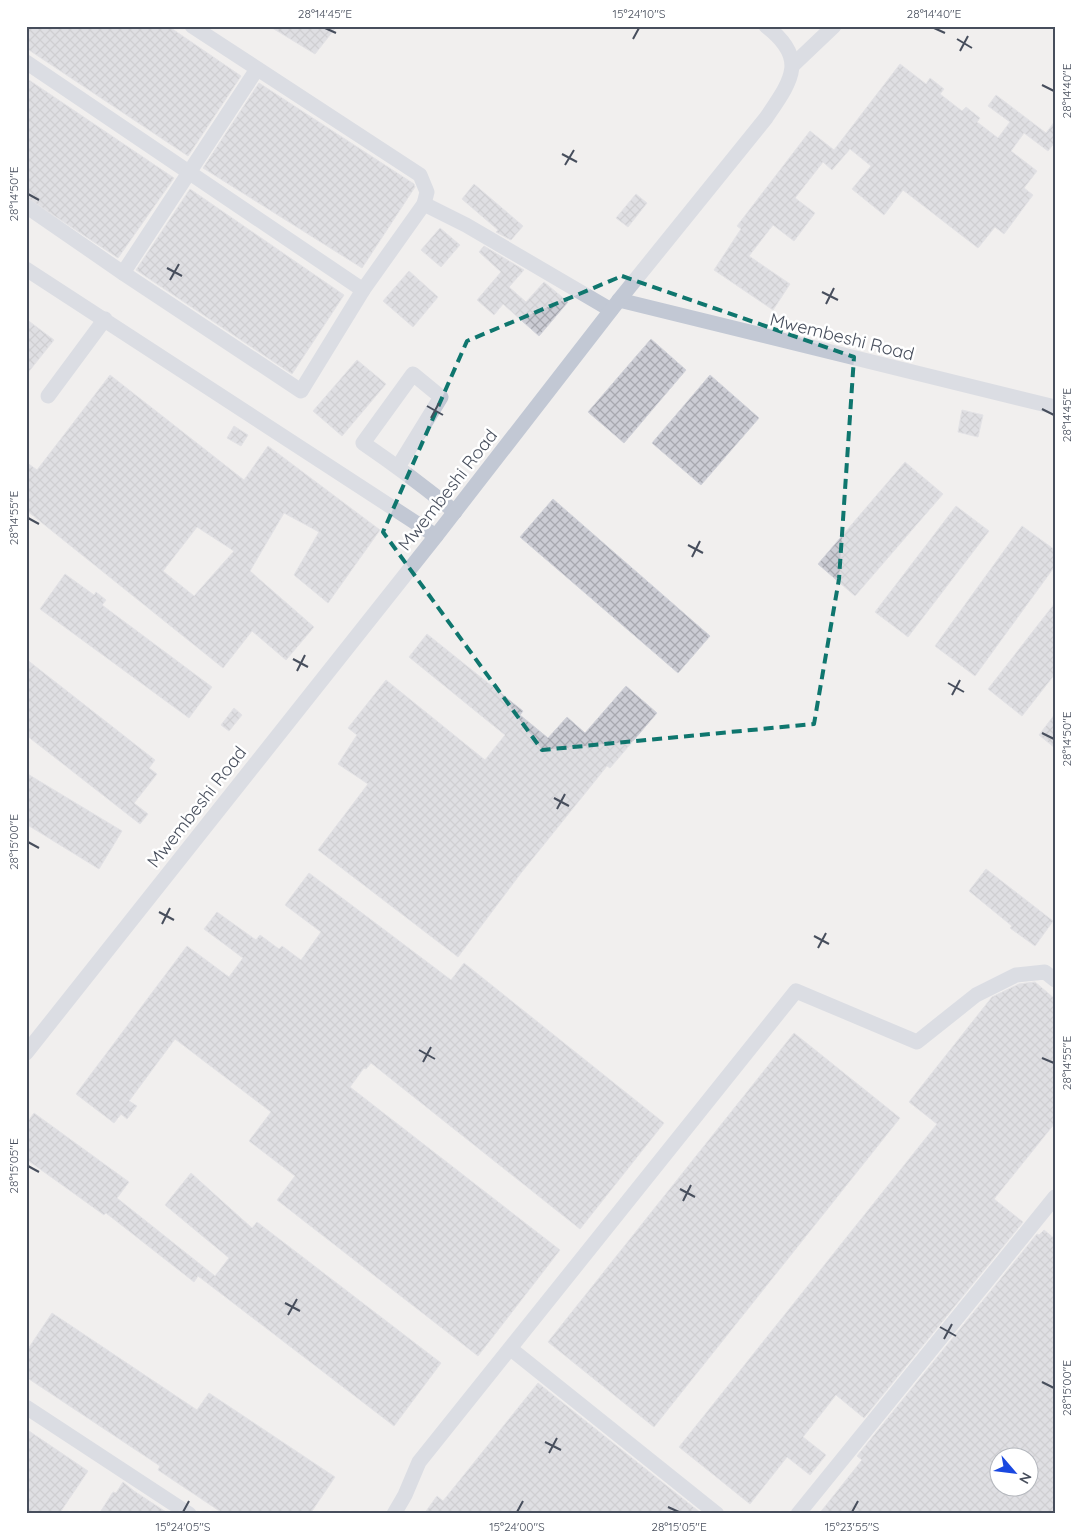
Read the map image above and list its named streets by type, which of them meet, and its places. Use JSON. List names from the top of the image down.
{
  "streets": {
    "street": ["Mwembeshi Road"]
  },
  "north": "bottom right",
  "coordinates": [
    "28°14'45\"E",
    "15°24'10\"S",
    "28°14'40\"E",
    "28°14'50\"E",
    "28°14'55\"E",
    "28°15'00\"E",
    "28°15'05\"E",
    "15°24'05\"S",
    "15°24'00\"S",
    "15°23'55\"S"
  ]
}
